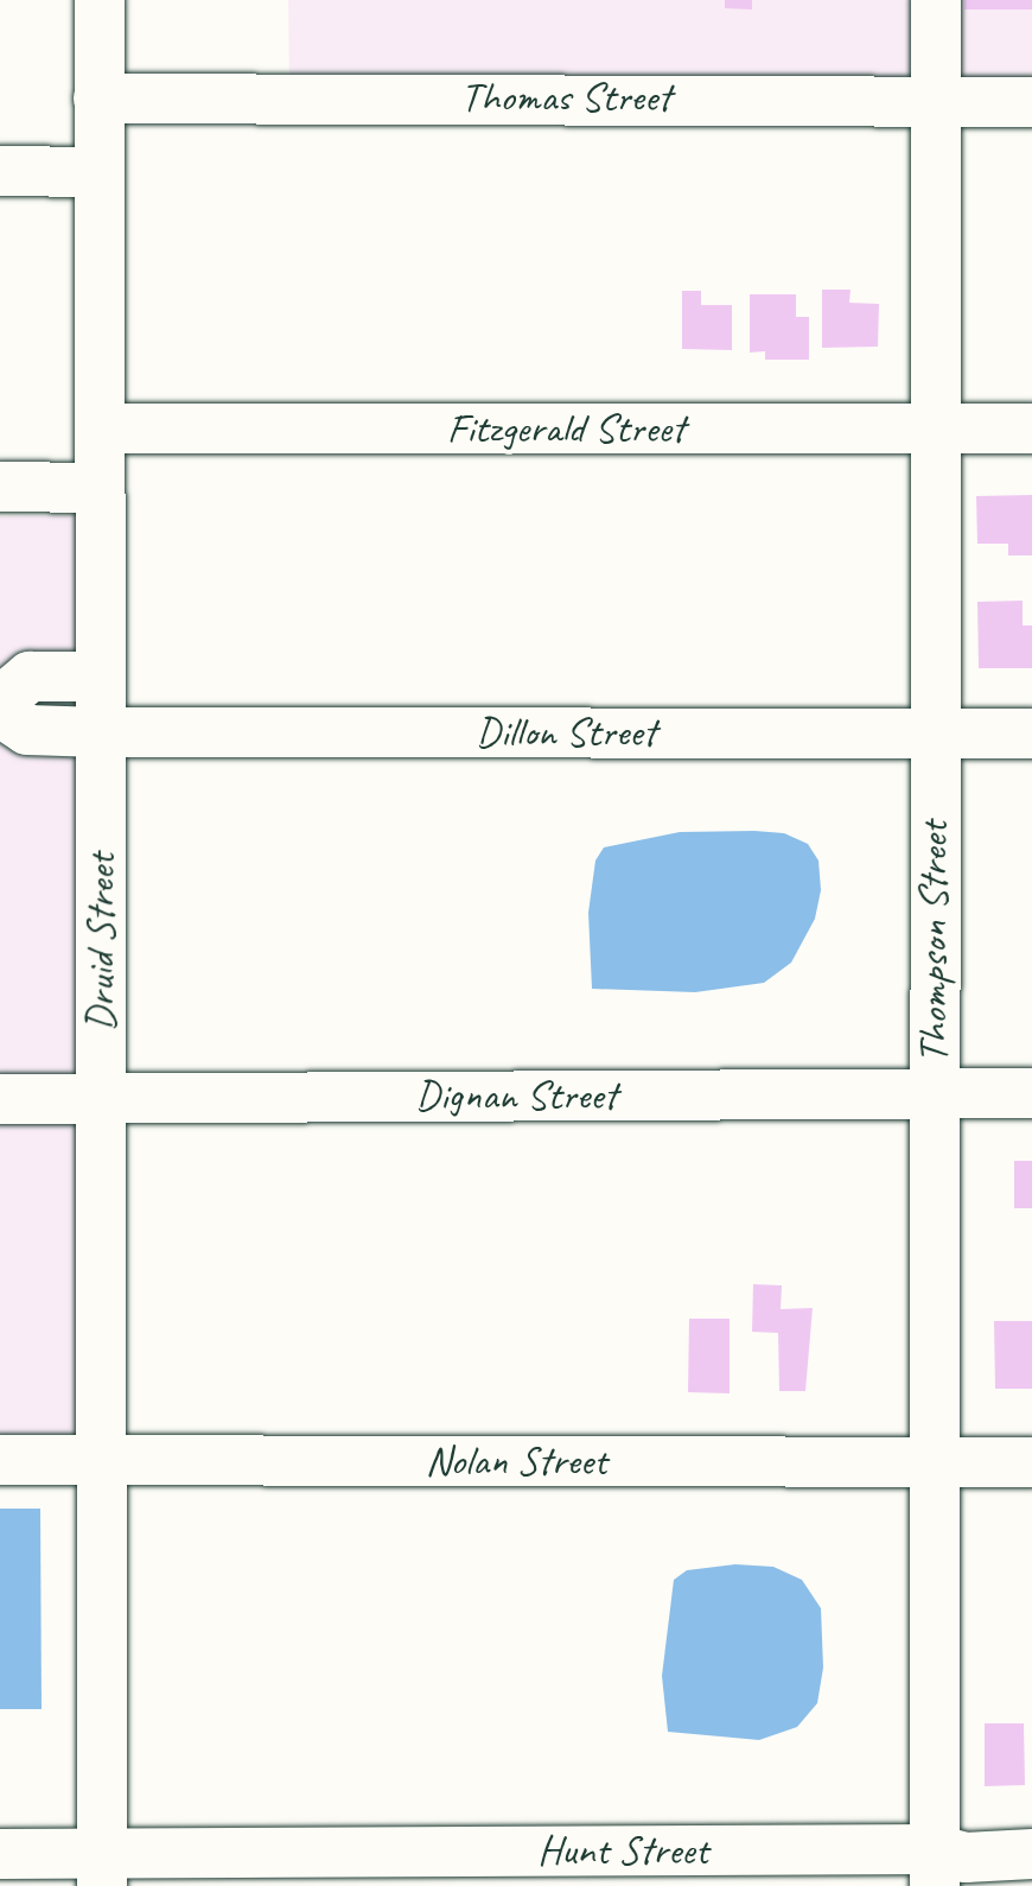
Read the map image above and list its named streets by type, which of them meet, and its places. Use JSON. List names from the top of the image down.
{
  "streets": {
    "street": [
      "Thomas Street",
      "Fitzgerald Street",
      "Dillon Street",
      "Druid Street",
      "Thompson Street",
      "Dignan Street",
      "Nolan Street",
      "Hunt Street"
    ]
  },
  "crossings": [
    ["Thomas Street", "Druid Street"],
    ["Thomas Street", "Thompson Street"],
    ["Fitzgerald Street", "Druid Street"],
    ["Fitzgerald Street", "Thompson Street"],
    ["Dillon Street", "Druid Street"],
    ["Dillon Street", "Thompson Street"],
    ["Druid Street", "Dignan Street"],
    ["Druid Street", "Nolan Street"],
    ["Druid Street", "Hunt Street"],
    ["Thompson Street", "Dignan Street"],
    ["Thompson Street", "Nolan Street"],
    ["Thompson Street", "Hunt Street"]
  ]
}
